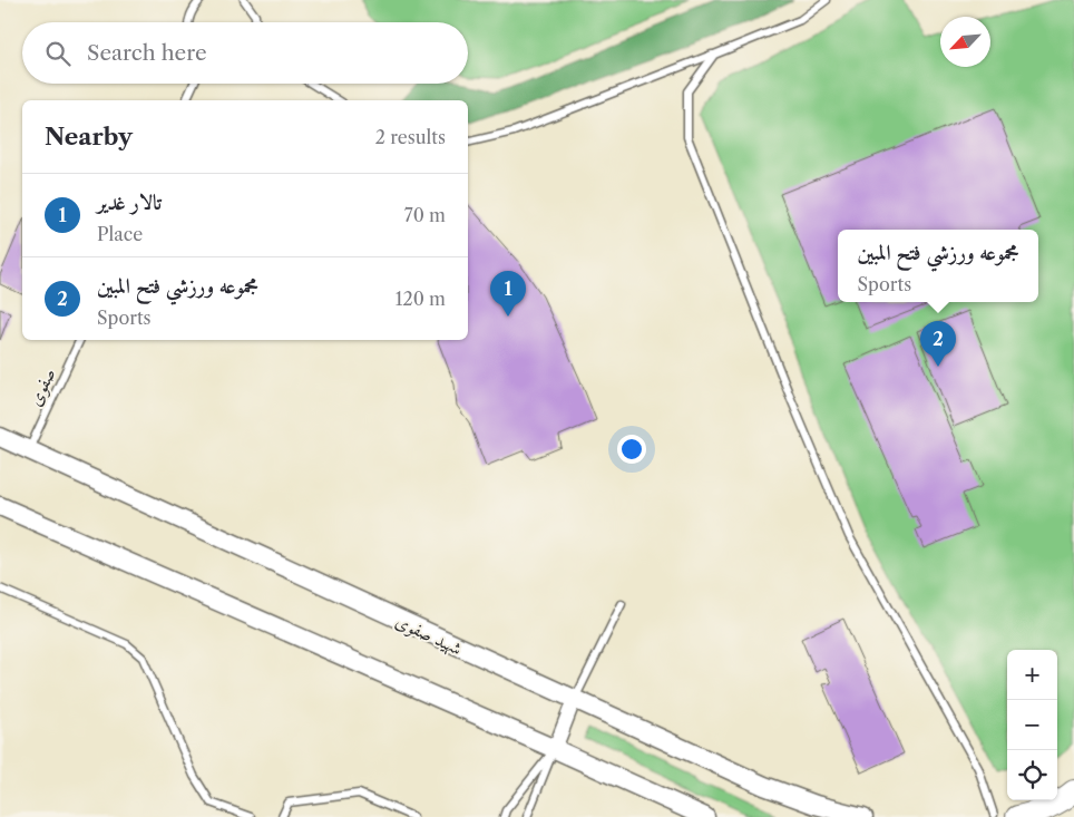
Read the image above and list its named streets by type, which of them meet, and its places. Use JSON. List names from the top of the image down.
{
  "streets": {
    "street": ["شهید صفوی"],
    "lane": ["صفوی"]
  },
  "crossings": [
    ["صفوی", "شهید صفوی"]
  ],
  "north": "bottom left",
  "page": {
    "search": "Search here",
    "heading": ["Nearby", "2 results"],
    "list": [
      {
        "mark": "1",
        "name": "تالار غدیر",
        "note": "Place",
        "value": "70 m"
      },
      {
        "mark": "2",
        "name": "مجموعه ورزشي فتح المبين",
        "note": "Sports",
        "value": "120 m"
      }
    ],
    "popup": ["مجموعه ورزشي فتح المبين", "Sports"],
    "pins": ["1", "2"],
    "map_buttons": ["+", "−"]
  }
}
